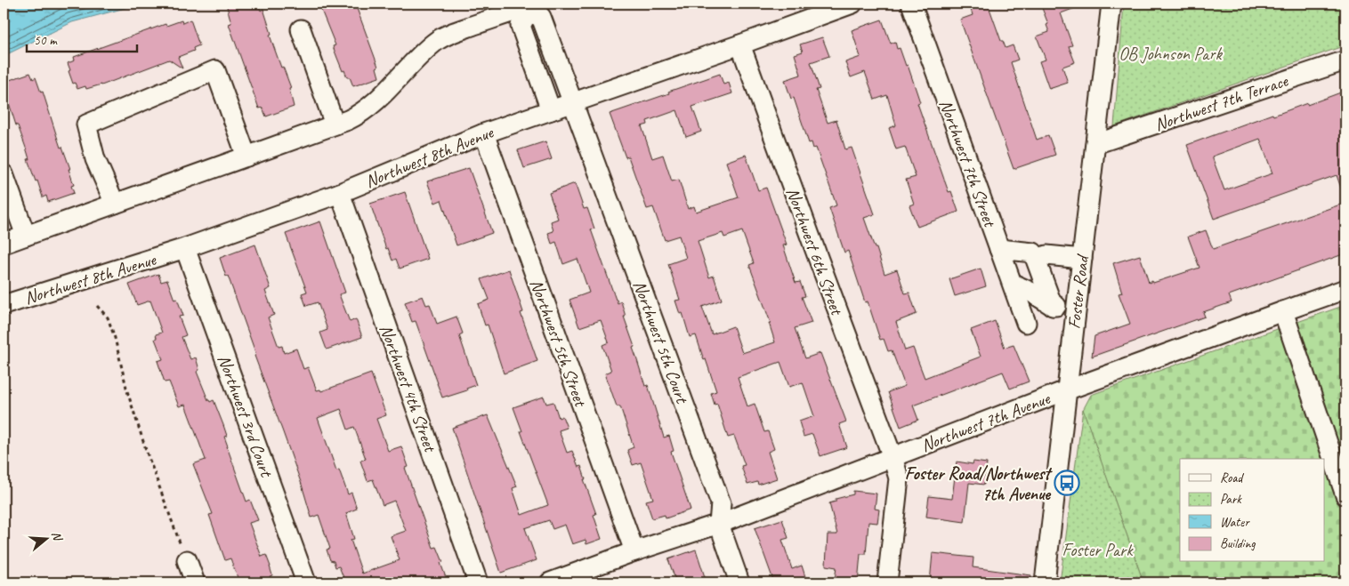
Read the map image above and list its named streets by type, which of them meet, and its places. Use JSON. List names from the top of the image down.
{
  "streets": {
    "street": [
      "Northwest 7th Terrace",
      "Northwest 8th Avenue",
      "Northwest 7th Street",
      "Northwest 6th Street",
      "Foster Road",
      "Northwest 5th Court",
      "Northwest 5th Street",
      "Northwest 4th Street",
      "Northwest 3rd Court",
      "Northwest 7th Avenue"
    ]
  },
  "crossings": [
    ["Northwest 7th Terrace", "Foster Road"],
    ["Northwest 8th Avenue", "Northwest 6th Street"],
    ["Northwest 8th Avenue", "Northwest 5th Court"],
    ["Northwest 8th Avenue", "Northwest 5th Street"],
    ["Northwest 8th Avenue", "Northwest 4th Street"],
    ["Northwest 8th Avenue", "Northwest 3rd Court"],
    ["Northwest 6th Street", "Northwest 7th Avenue"],
    ["Foster Road", "Northwest 7th Avenue"],
    ["Northwest 5th Court", "Northwest 7th Avenue"],
    ["Northwest 5th Street", "Northwest 7th Avenue"]
  ],
  "parks": ["OB Johnson Park", "Foster Park"],
  "places": {
    "bus stop": ["Foster Road/Northwest 7th Avenue"]
  },
  "legend": [
    "Road",
    "Park",
    "Water",
    "Building"
  ],
  "scale_bar": "50 m",
  "north": "right"
}
